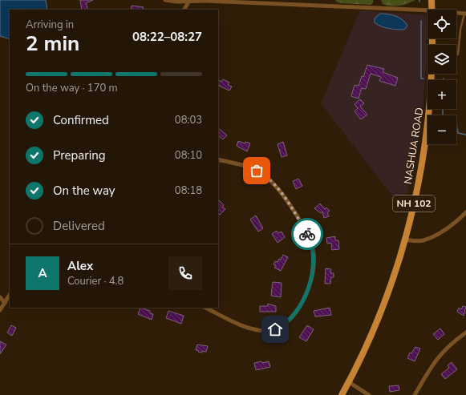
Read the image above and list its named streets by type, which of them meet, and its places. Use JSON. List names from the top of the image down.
{
  "streets": {
    "main road": ["NASHUA ROAD", "NH 102"]
  },
  "page": {
    "map_buttons": ["+", "−"],
    "heading": ["2 min", "Arriving in", "08:22–08:27"],
    "panel": ["Alex", "Courier · 4.8"],
    "bar": "On the way · 170 m",
    "list": [
      ["Confirmed", "08:03"],
      ["Preparing", "08:10"],
      ["On the way", "08:18"],
      "Delivered"
    ],
    "round": "A"
  }
}
